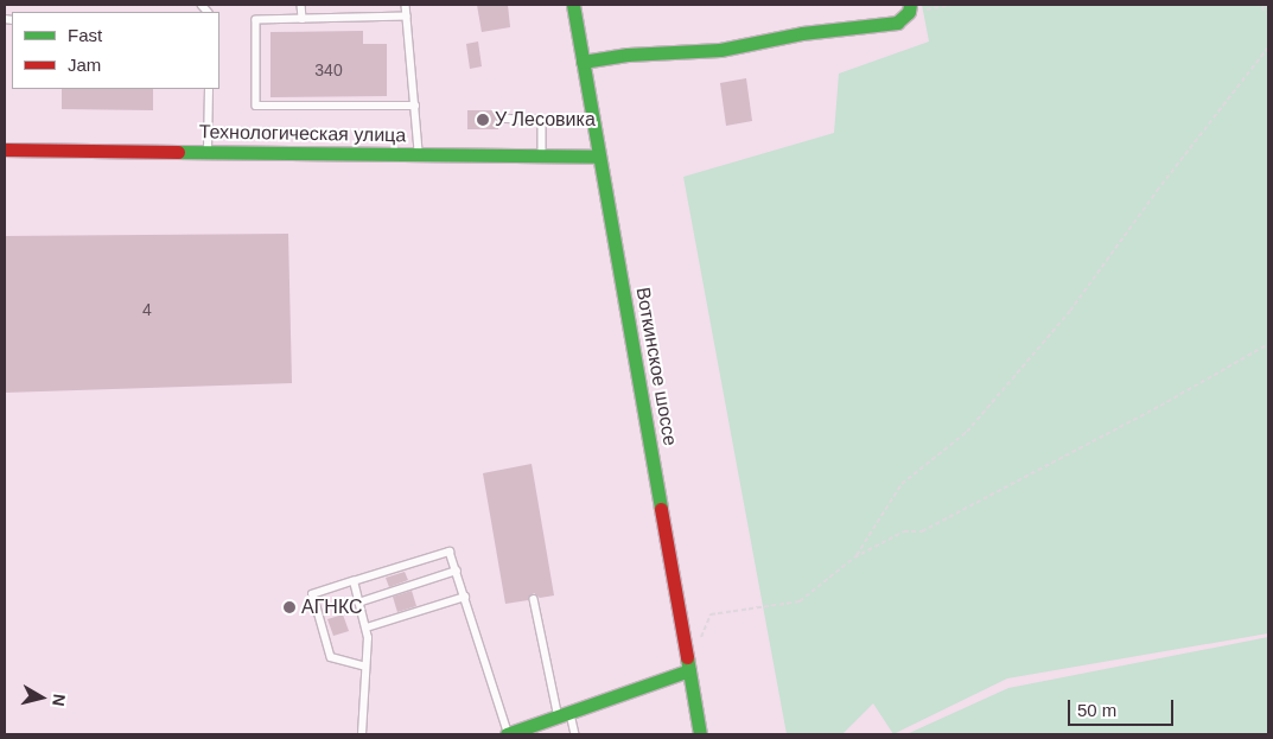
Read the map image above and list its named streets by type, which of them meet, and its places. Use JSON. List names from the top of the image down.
{
  "streets": {
    "street": ["Технологическая улица", "Воткинское шоссе"]
  },
  "crossings": [
    ["Технологическая улица", "Воткинское шоссе"]
  ],
  "places": ["У Лесовика", "АГНКС"],
  "house_numbers": ["340", "4"],
  "legend": ["Fast", "Jam"],
  "scale_bar": "50 m",
  "north": "right"
}
